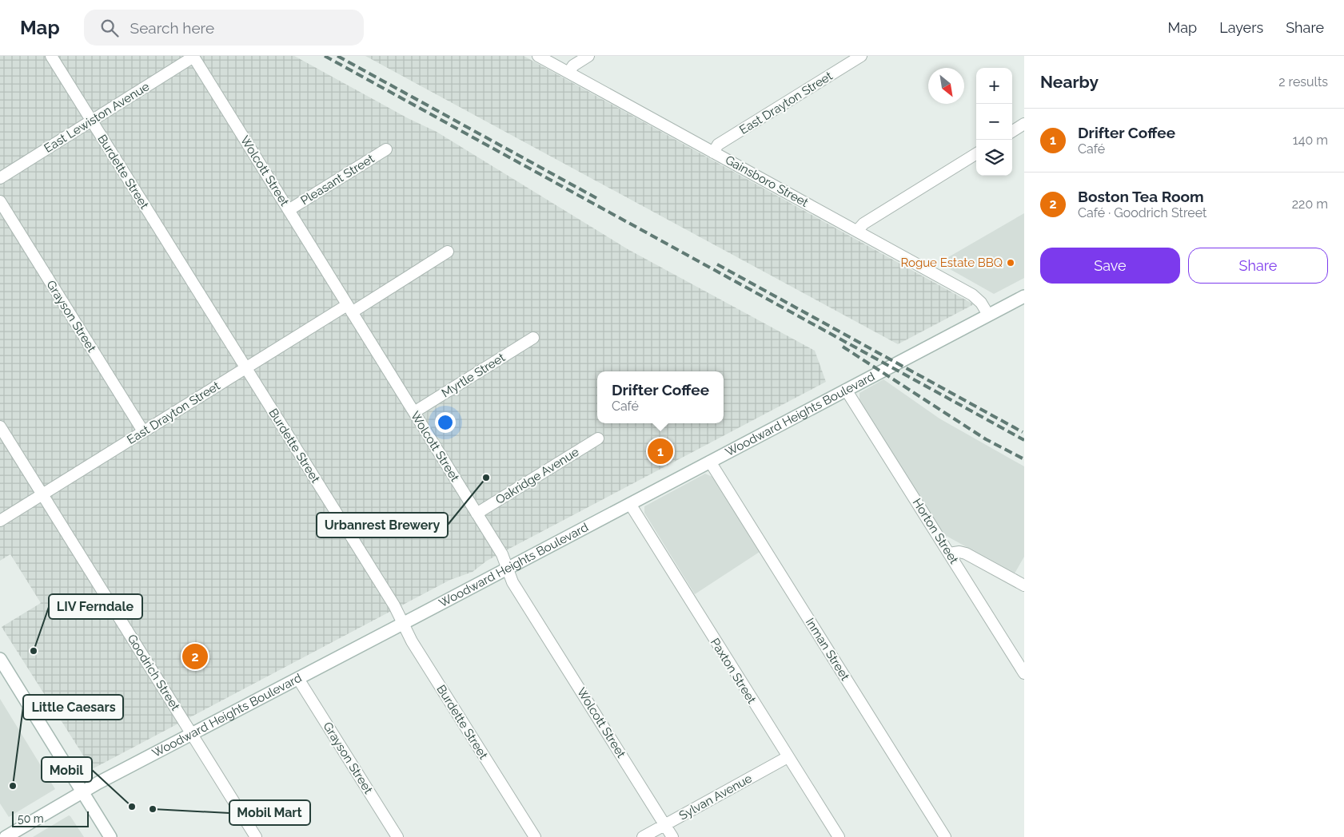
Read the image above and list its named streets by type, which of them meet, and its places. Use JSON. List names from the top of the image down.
{
  "streets": {
    "street": [
      "East Drayton Street",
      "East Lewiston Avenue",
      "Wolcott Street",
      "Burdette Street",
      "Pleasant Street",
      "Gainsboro Street",
      "Grayson Street",
      "Myrtle Street",
      "Woodward Heights Boulevard",
      "Oakridge Avenue",
      "Horton Street",
      "Inman Street",
      "Paxton Street",
      "Goodrich Street",
      "Sylvan Avenue"
    ]
  },
  "crossings": [
    ["East Drayton Street", "Wolcott Street"],
    ["East Drayton Street", "Burdette Street"],
    ["East Drayton Street", "Gainsboro Street"],
    ["East Drayton Street", "Grayson Street"],
    ["East Drayton Street", "Goodrich Street"],
    ["East Lewiston Avenue", "Wolcott Street"],
    ["East Lewiston Avenue", "Burdette Street"],
    ["Wolcott Street", "Pleasant Street"],
    ["Wolcott Street", "Myrtle Street"],
    ["Wolcott Street", "Woodward Heights Boulevard"],
    ["Wolcott Street", "Oakridge Avenue"],
    ["Wolcott Street", "Sylvan Avenue"],
    ["Burdette Street", "Woodward Heights Boulevard"],
    ["Gainsboro Street", "Woodward Heights Boulevard"],
    ["Grayson Street", "Woodward Heights Boulevard"],
    ["Woodward Heights Boulevard", "Horton Street"],
    ["Woodward Heights Boulevard", "Inman Street"],
    ["Woodward Heights Boulevard", "Paxton Street"],
    ["Woodward Heights Boulevard", "Goodrich Street"],
    ["Paxton Street", "Sylvan Avenue"]
  ],
  "places": [
    "Rogue Estate BBQ",
    "Urbanrest Brewery",
    "LIV Ferndale",
    "Little Caesars",
    "Mobil",
    "Mobil Mart"
  ],
  "scale_bar": "50 m",
  "north": "bottom right",
  "page": {
    "header": "Map",
    "search": "Search here",
    "nav": ["Map", "Layers", "Share"],
    "heading": ["Nearby", "2 results"],
    "map_buttons": ["+", "−"],
    "list": [
      {
        "mark": "1",
        "name": "Drifter Coffee",
        "note": "Café",
        "value": "140 m"
      },
      {
        "mark": "2",
        "name": "Boston Tea Room",
        "note": "Café · Goodrich Street",
        "value": "220 m"
      }
    ],
    "buttons": ["Save", "Share"],
    "popup": ["Drifter Coffee", "Café"],
    "pins": ["1", "2"],
    "scale": "50 m"
  }
}
